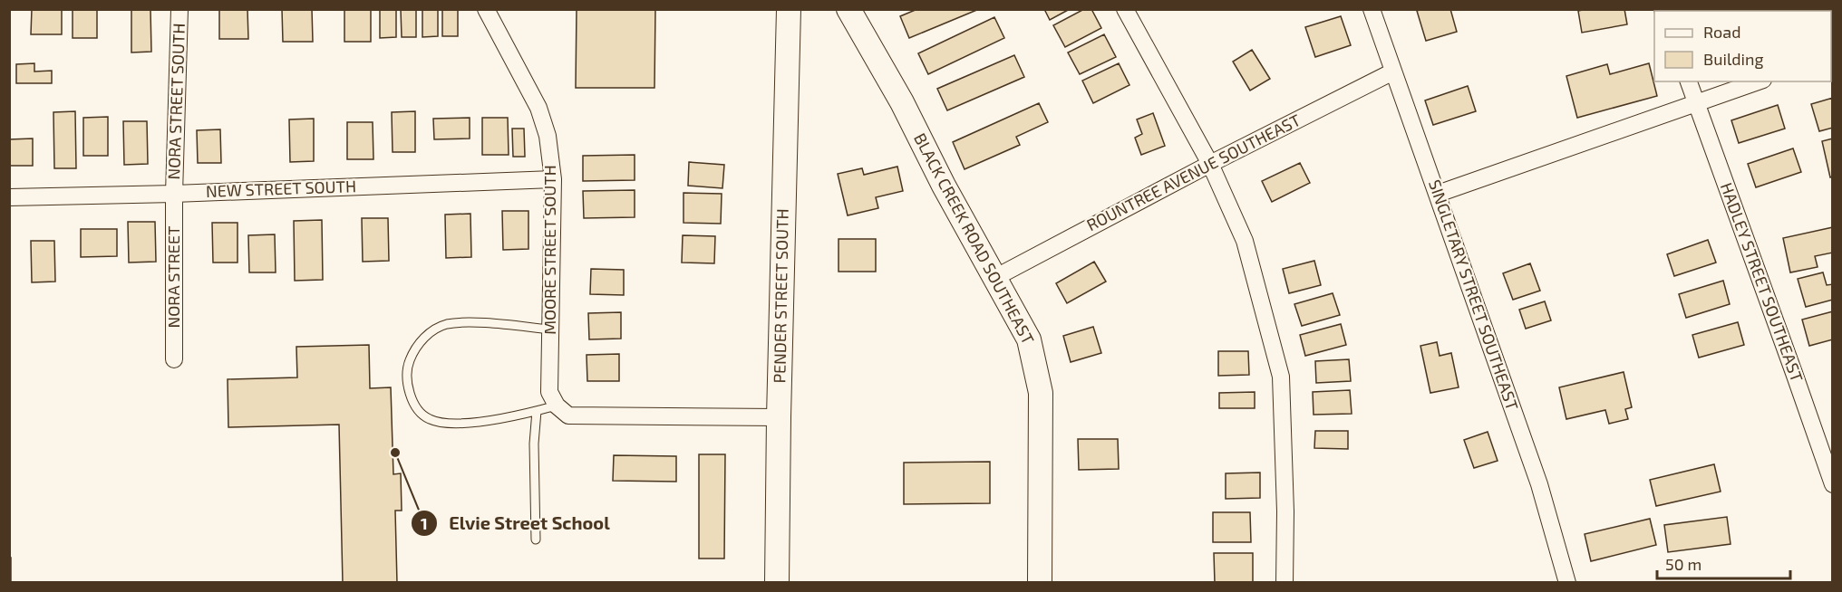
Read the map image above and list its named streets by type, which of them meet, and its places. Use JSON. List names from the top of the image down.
{
  "streets": {
    "street": [
      "NORA STREET SOUTH",
      "ROUNTREE AVENUE SOUTHEAST",
      "NEW STREET SOUTH",
      "BLACK CREEK ROAD SOUTHEAST",
      "MOORE STREET SOUTH",
      "NORA STREET",
      "HADLEY STREET SOUTHEAST",
      "SINGLETARY STREET SOUTHEAST",
      "PENDER STREET SOUTH"
    ]
  },
  "crossings": [
    ["NORA STREET SOUTH", "NEW STREET SOUTH"],
    ["NORA STREET SOUTH", "NORA STREET"],
    ["ROUNTREE AVENUE SOUTHEAST", "BLACK CREEK ROAD SOUTHEAST"],
    ["ROUNTREE AVENUE SOUTHEAST", "SINGLETARY STREET SOUTHEAST"],
    ["NEW STREET SOUTH", "MOORE STREET SOUTH"],
    ["NEW STREET SOUTH", "NORA STREET"]
  ],
  "places": ["Elvie Street School"],
  "legend": ["Road", "Building"],
  "scale_bar": "50 m"
}
